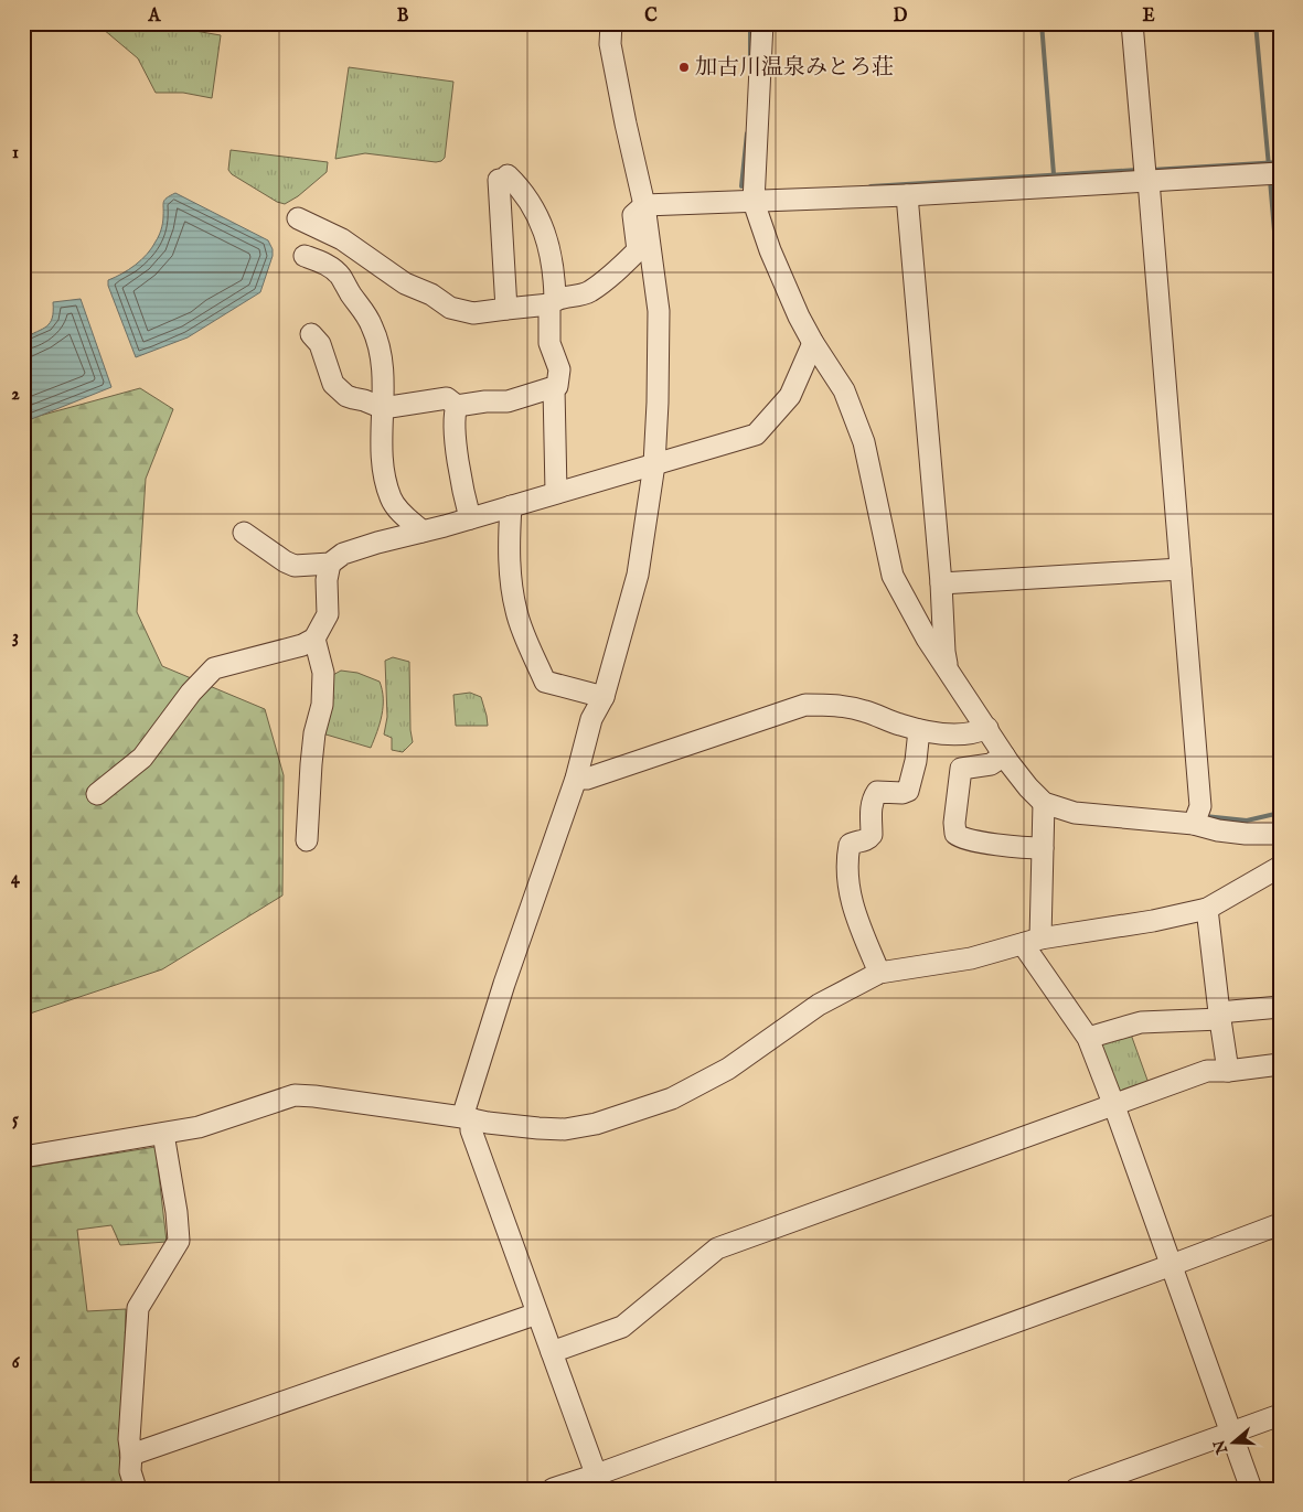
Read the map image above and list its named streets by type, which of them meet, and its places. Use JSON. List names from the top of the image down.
{
  "places": ["加古川温泉みとろ荘"],
  "north": "left",
  "grid": {
    "columns": [
      "A",
      "B",
      "C",
      "D",
      "E"
    ],
    "rows": [
      "1",
      "2",
      "3",
      "4",
      "5",
      "6"
    ]
  }
}
